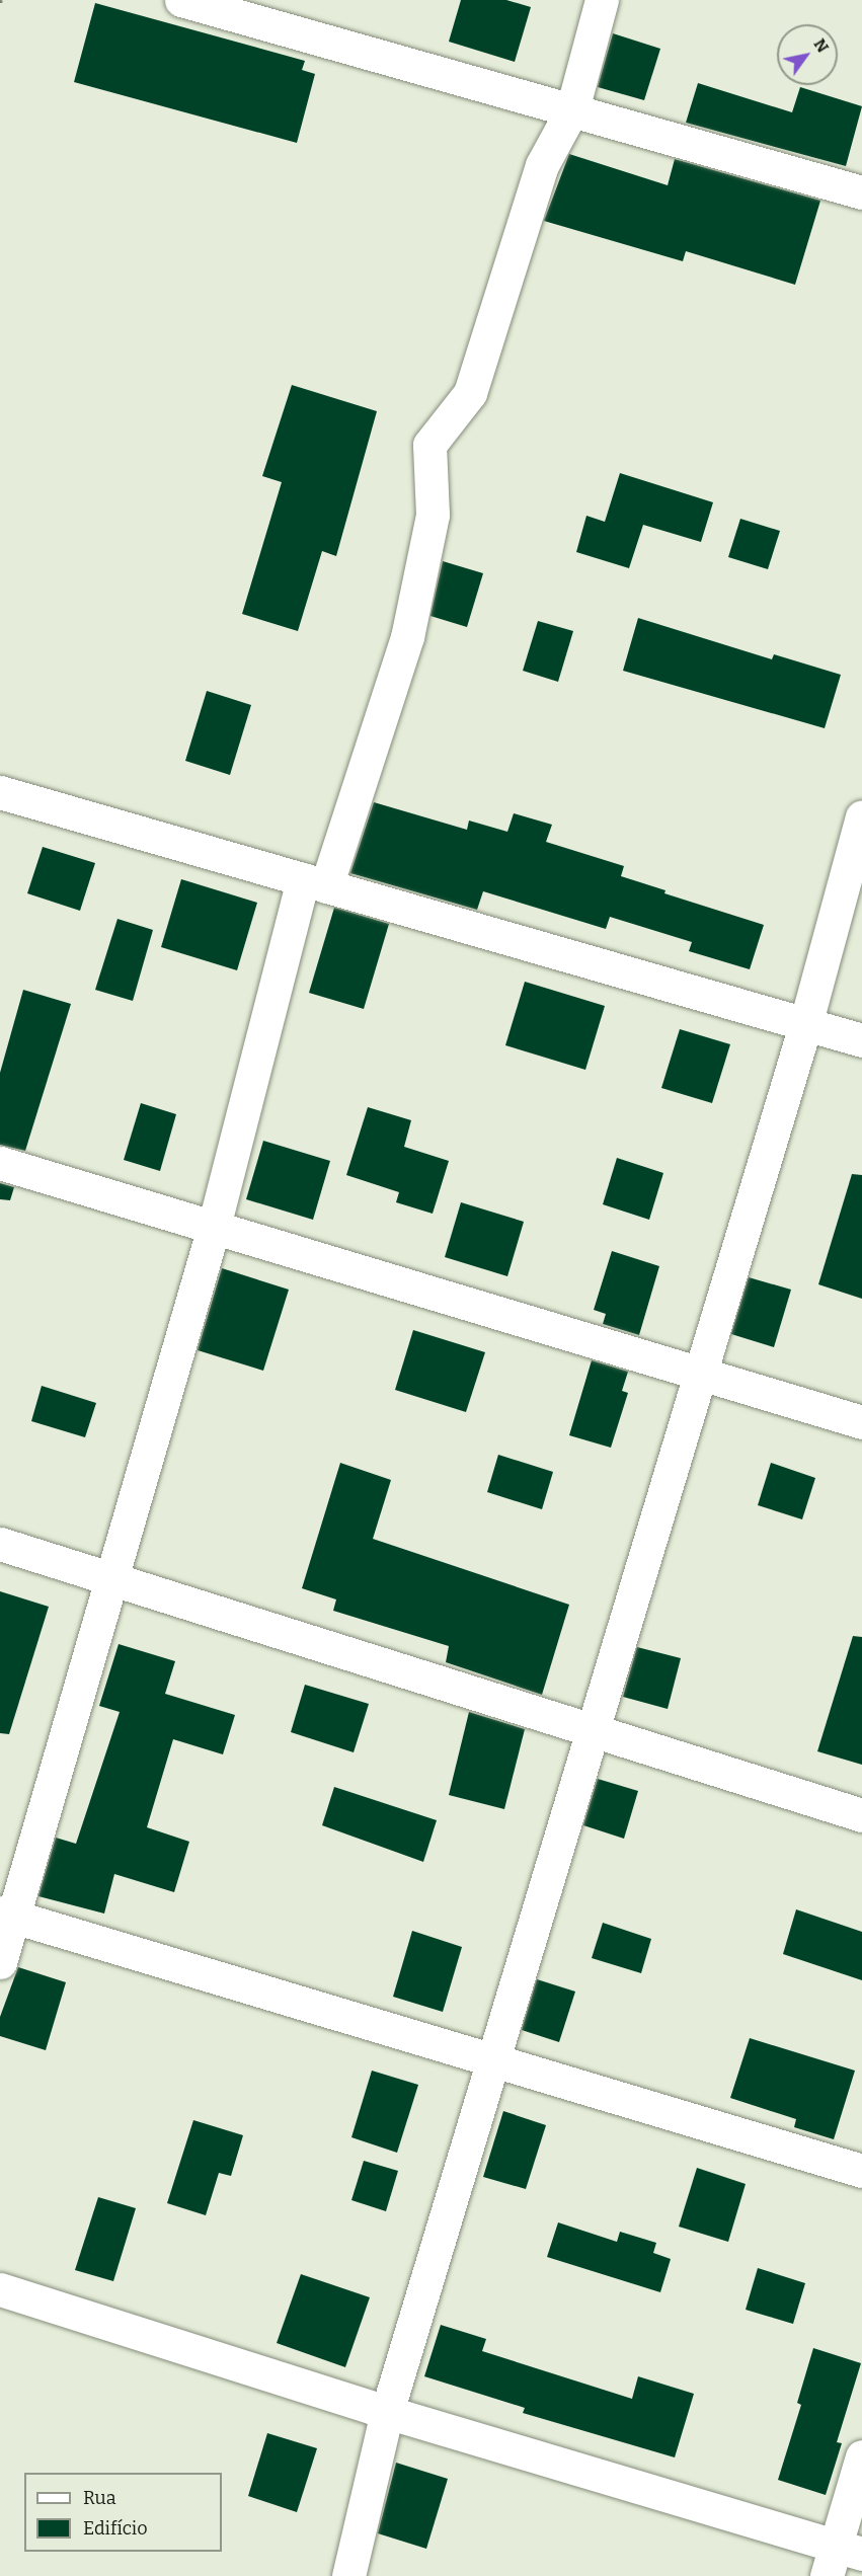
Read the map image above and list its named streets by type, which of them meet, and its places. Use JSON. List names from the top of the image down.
{
  "legend": ["Rua", "Edifício"],
  "north": "top right"
}
